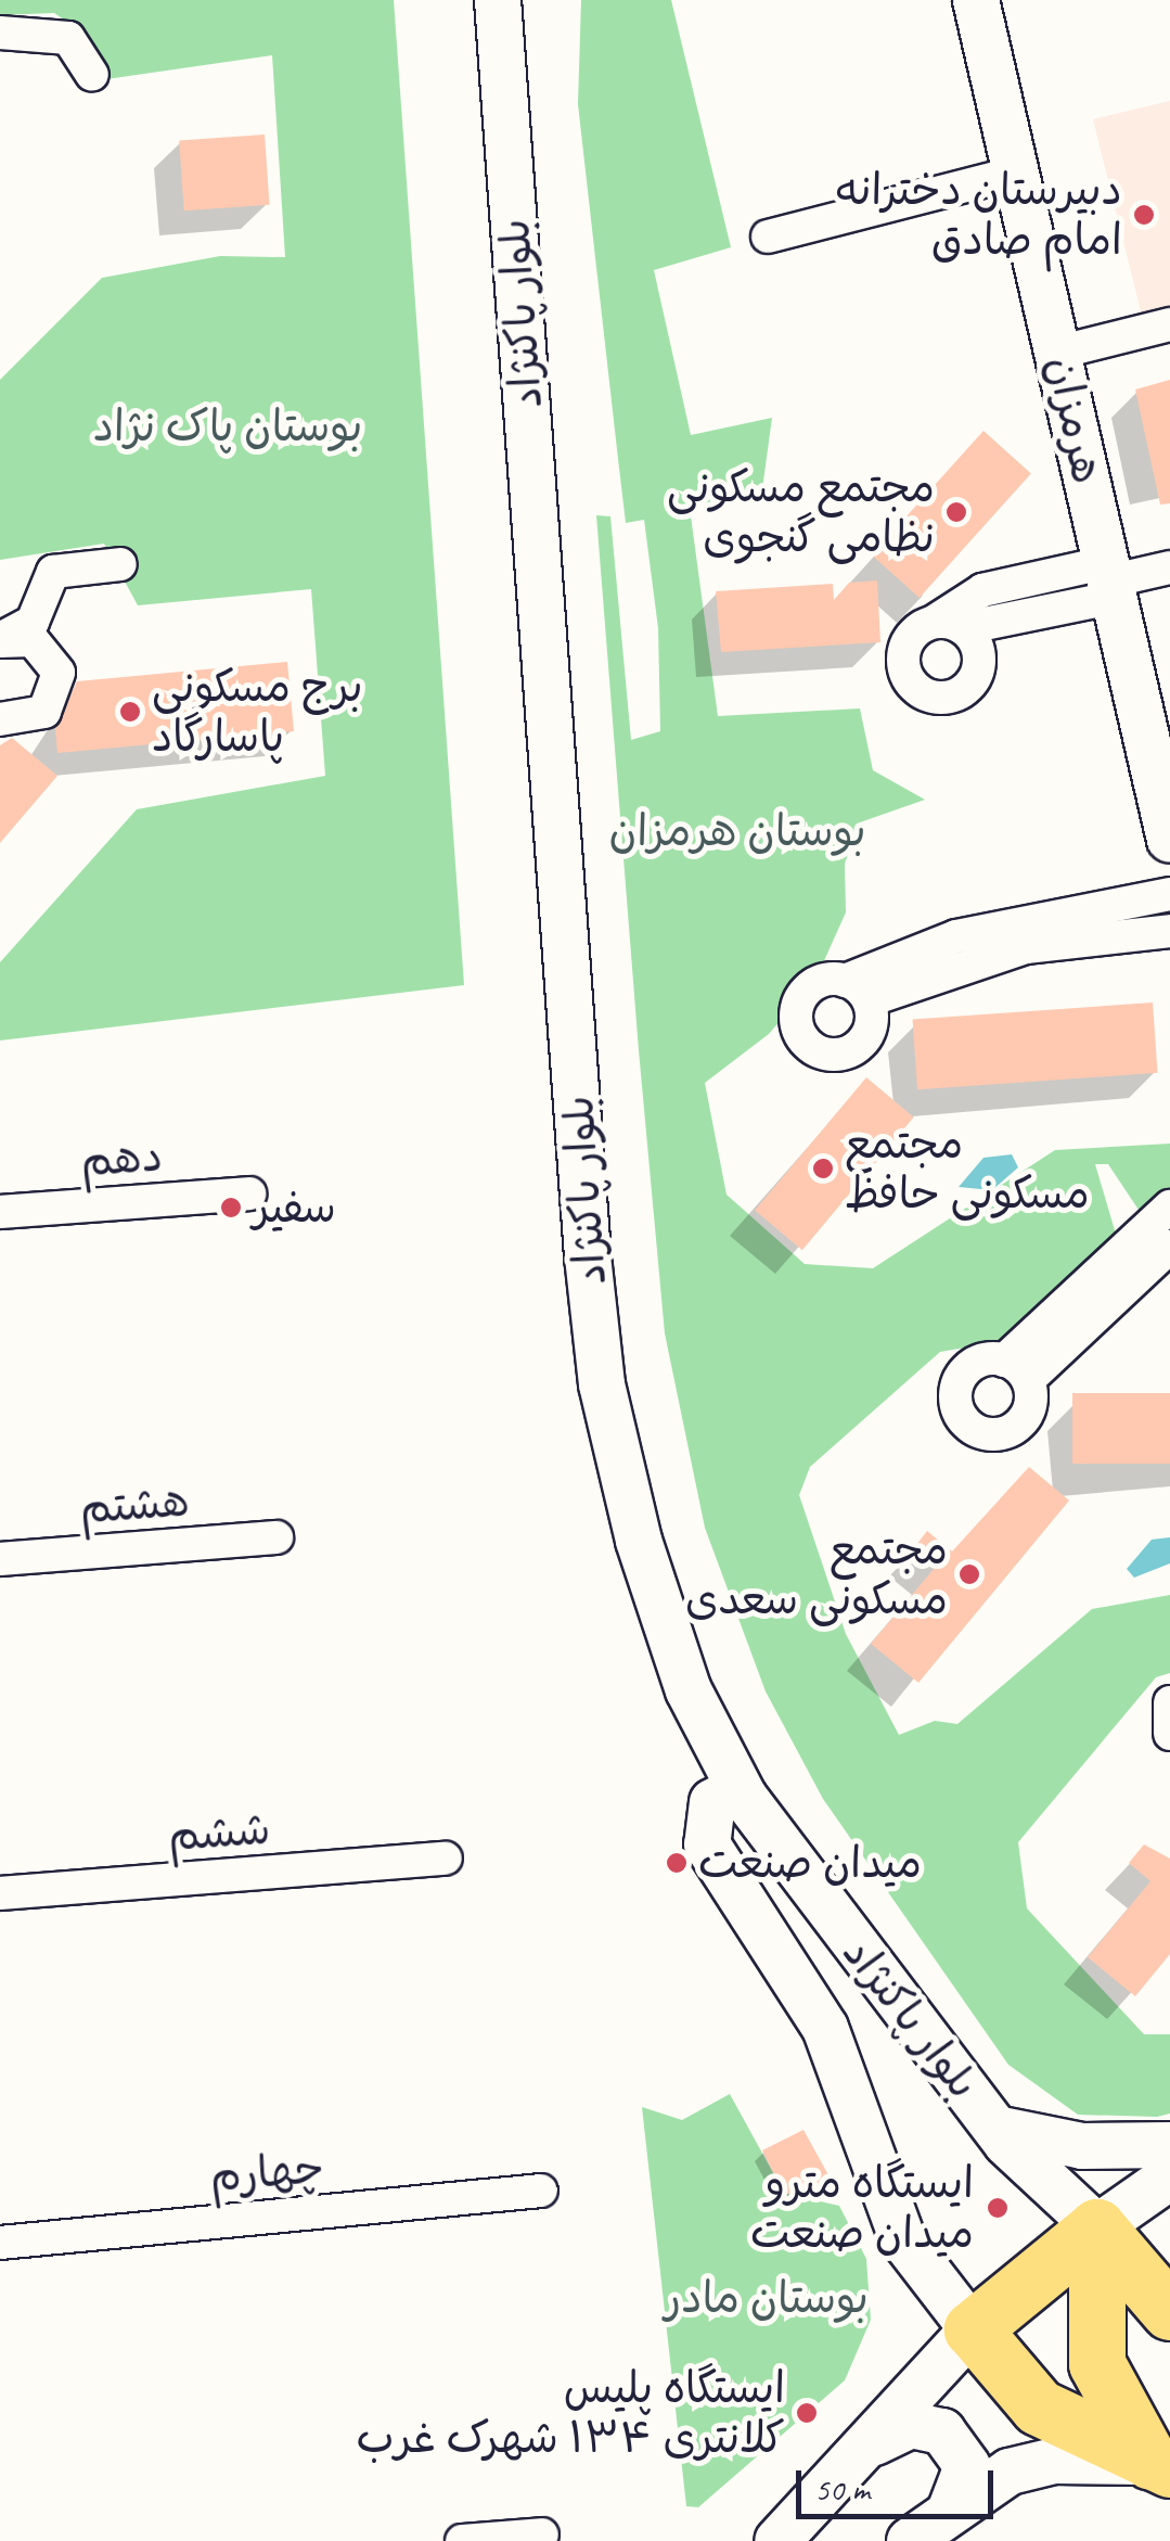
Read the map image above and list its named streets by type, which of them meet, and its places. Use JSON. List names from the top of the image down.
{
  "streets": {
    "main road": ["بلوار پاکنژاد", "هرمزان"],
    "street": [
      "دهم",
      "هشتم",
      "ششم",
      "چهارم"
    ]
  },
  "parks": ["بوستان پاک نژاد", "بوستان هرمزان", "بوستان مادر"],
  "places": [
    "دبیرستان دخترانه امام صادق",
    "مجتمع مسکونی نظامی گنجوی",
    "برج مسکونی پاسارگاد",
    "مجتمع مسکونی حافظ",
    "سفیر",
    "مجتمع مسکونی سعدی",
    "میدان صنعت",
    "ایستگاه مترو میدان صنعت",
    "ایستگاه پلیس کلانتری ۱۳۴ شهرک غرب"
  ],
  "scale_bar": "50 m"
}
